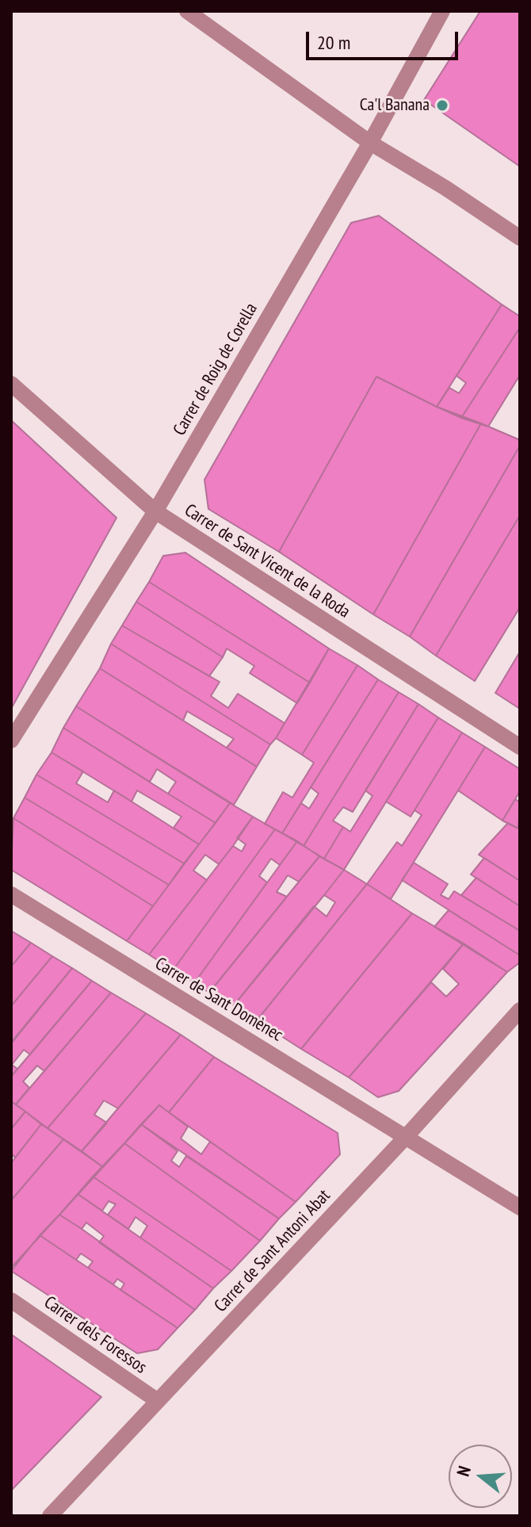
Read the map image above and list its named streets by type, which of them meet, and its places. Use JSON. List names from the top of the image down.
{
  "streets": {
    "street": [
      "Carrer de Roig de Corella",
      "Carrer de Sant Vicent de la Roda",
      "Carrer de Sant Domènec",
      "Carrer de Sant Antoni Abat",
      "Carrer dels Foressos"
    ]
  },
  "crossings": [
    ["Carrer de Roig de Corella", "Carrer de Sant Vicent de la Roda"],
    ["Carrer de Sant Domènec", "Carrer de Sant Antoni Abat"],
    ["Carrer de Sant Antoni Abat", "Carrer dels Foressos"]
  ],
  "places": ["Ca'l Banana"],
  "scale_bar": "20 m",
  "north": "left"
}
